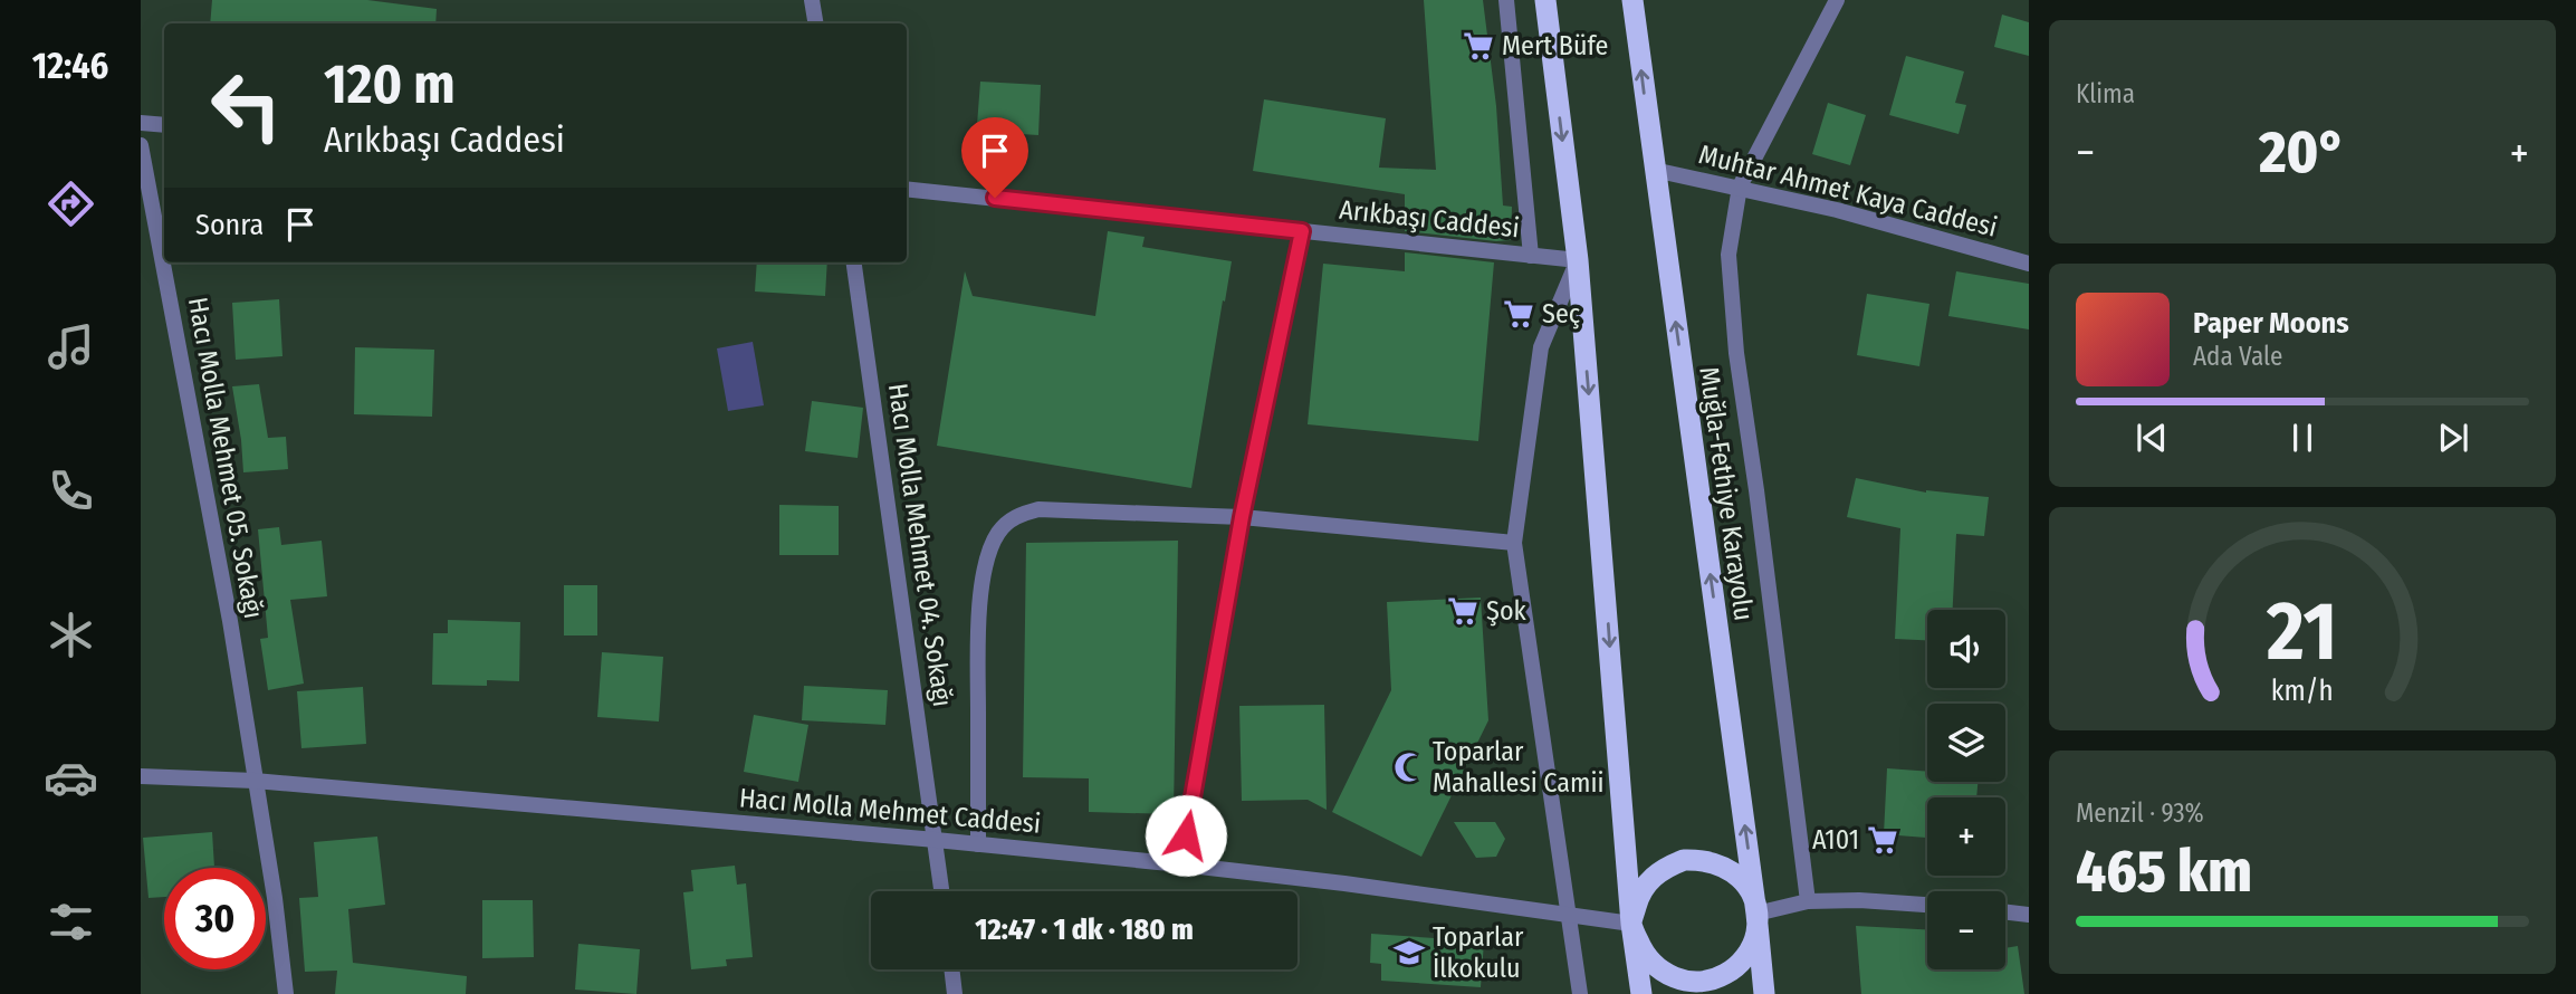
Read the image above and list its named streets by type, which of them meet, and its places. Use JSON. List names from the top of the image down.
{
  "streets": {
    "highway": ["Muğla-Fethiye Karayolu"],
    "street": [
      "Muhtar Ahmet Kaya Caddesi",
      "Arıkbaşı Caddesi",
      "Hacı Molla Mehmet 05. Sokağı",
      "Hacı Molla Mehmet 04. Sokağı",
      "Hacı Molla Mehmet Caddesi"
    ]
  },
  "crossings": [
    ["Muhtar Ahmet Kaya Caddesi", "Muğla-Fethiye Karayolu"],
    ["Hacı Molla Mehmet 05. Sokağı", "Hacı Molla Mehmet Caddesi"],
    ["Muğla-Fethiye Karayolu", "Hacı Molla Mehmet Caddesi"],
    ["Hacı Molla Mehmet 04. Sokağı", "Hacı Molla Mehmet Caddesi"]
  ],
  "places": {
    "supermarket": [
      "Mert Büfe",
      "Seç",
      "Şok",
      "A101"
    ],
    "mosque": ["Toparlar Mahallesi Camii"],
    "school or university": ["Toparlar İlkokulu"]
  },
  "page": {
    "tabs": "12:46",
    "tile": [
      "Klima",
      ["Menzil · 93%", "465 km"]
    ],
    "turn": ["120 m", "Arıkbaşı Caddesi"],
    "heat": ["−", "20°", "+"],
    "then": "Sonra",
    "song": ["Paper Moons", "Ada Vale"],
    "map_buttons": ["+", "−"],
    "limit": "30",
    "trip": "12:47 · 1 dk · 180 m",
    "gauge": ["21", "km/h"]
  }
}
